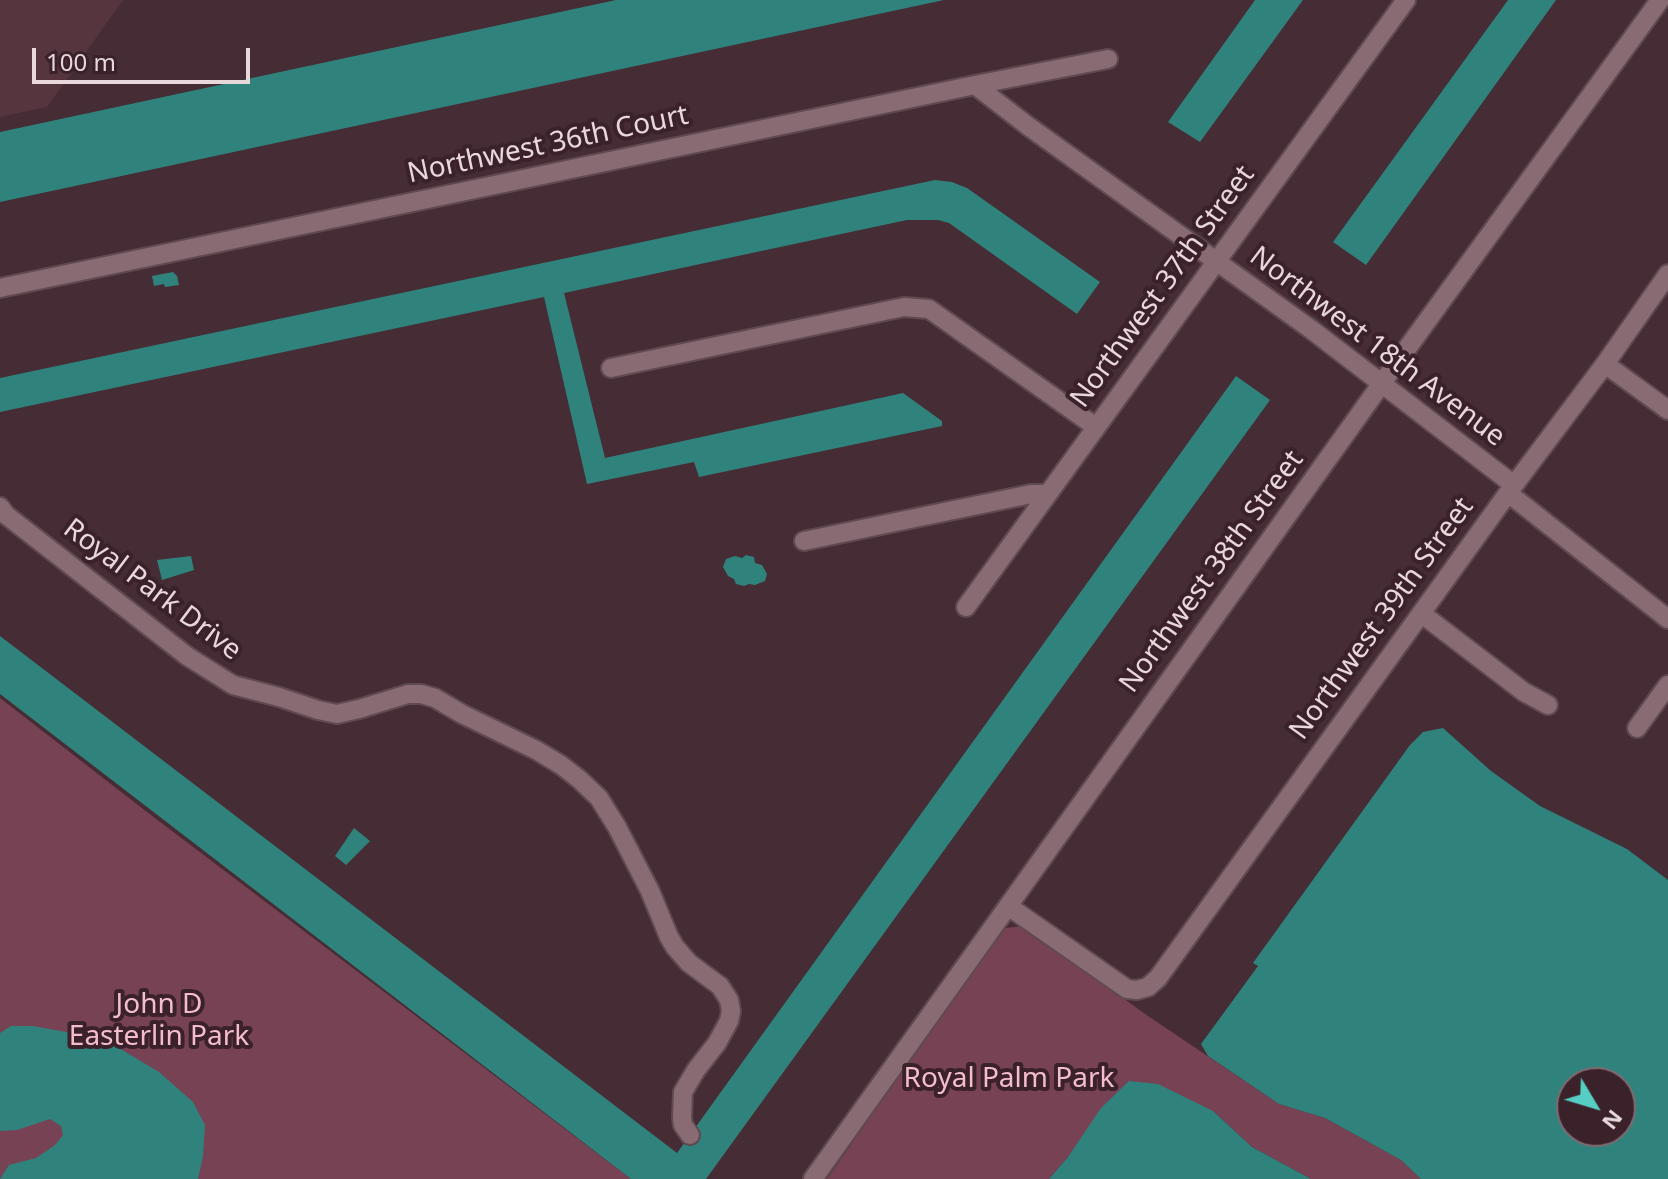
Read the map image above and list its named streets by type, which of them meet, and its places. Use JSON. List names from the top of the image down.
{
  "streets": {
    "street": [
      "Northwest 36th Court",
      "Northwest 37th Street",
      "Northwest 18th Avenue",
      "Northwest 38th Street",
      "Royal Park Drive",
      "Northwest 39th Street"
    ]
  },
  "crossings": [
    ["Northwest 36th Court", "Northwest 18th Avenue"],
    ["Northwest 37th Street", "Northwest 18th Avenue"],
    ["Northwest 18th Avenue", "Northwest 38th Street"],
    ["Northwest 18th Avenue", "Northwest 39th Street"],
    ["Northwest 38th Street", "Northwest 39th Street"]
  ],
  "parks": ["John D Easterlin Park", "Royal Palm Park"],
  "scale_bar": "100 m",
  "north": "bottom right"
}
